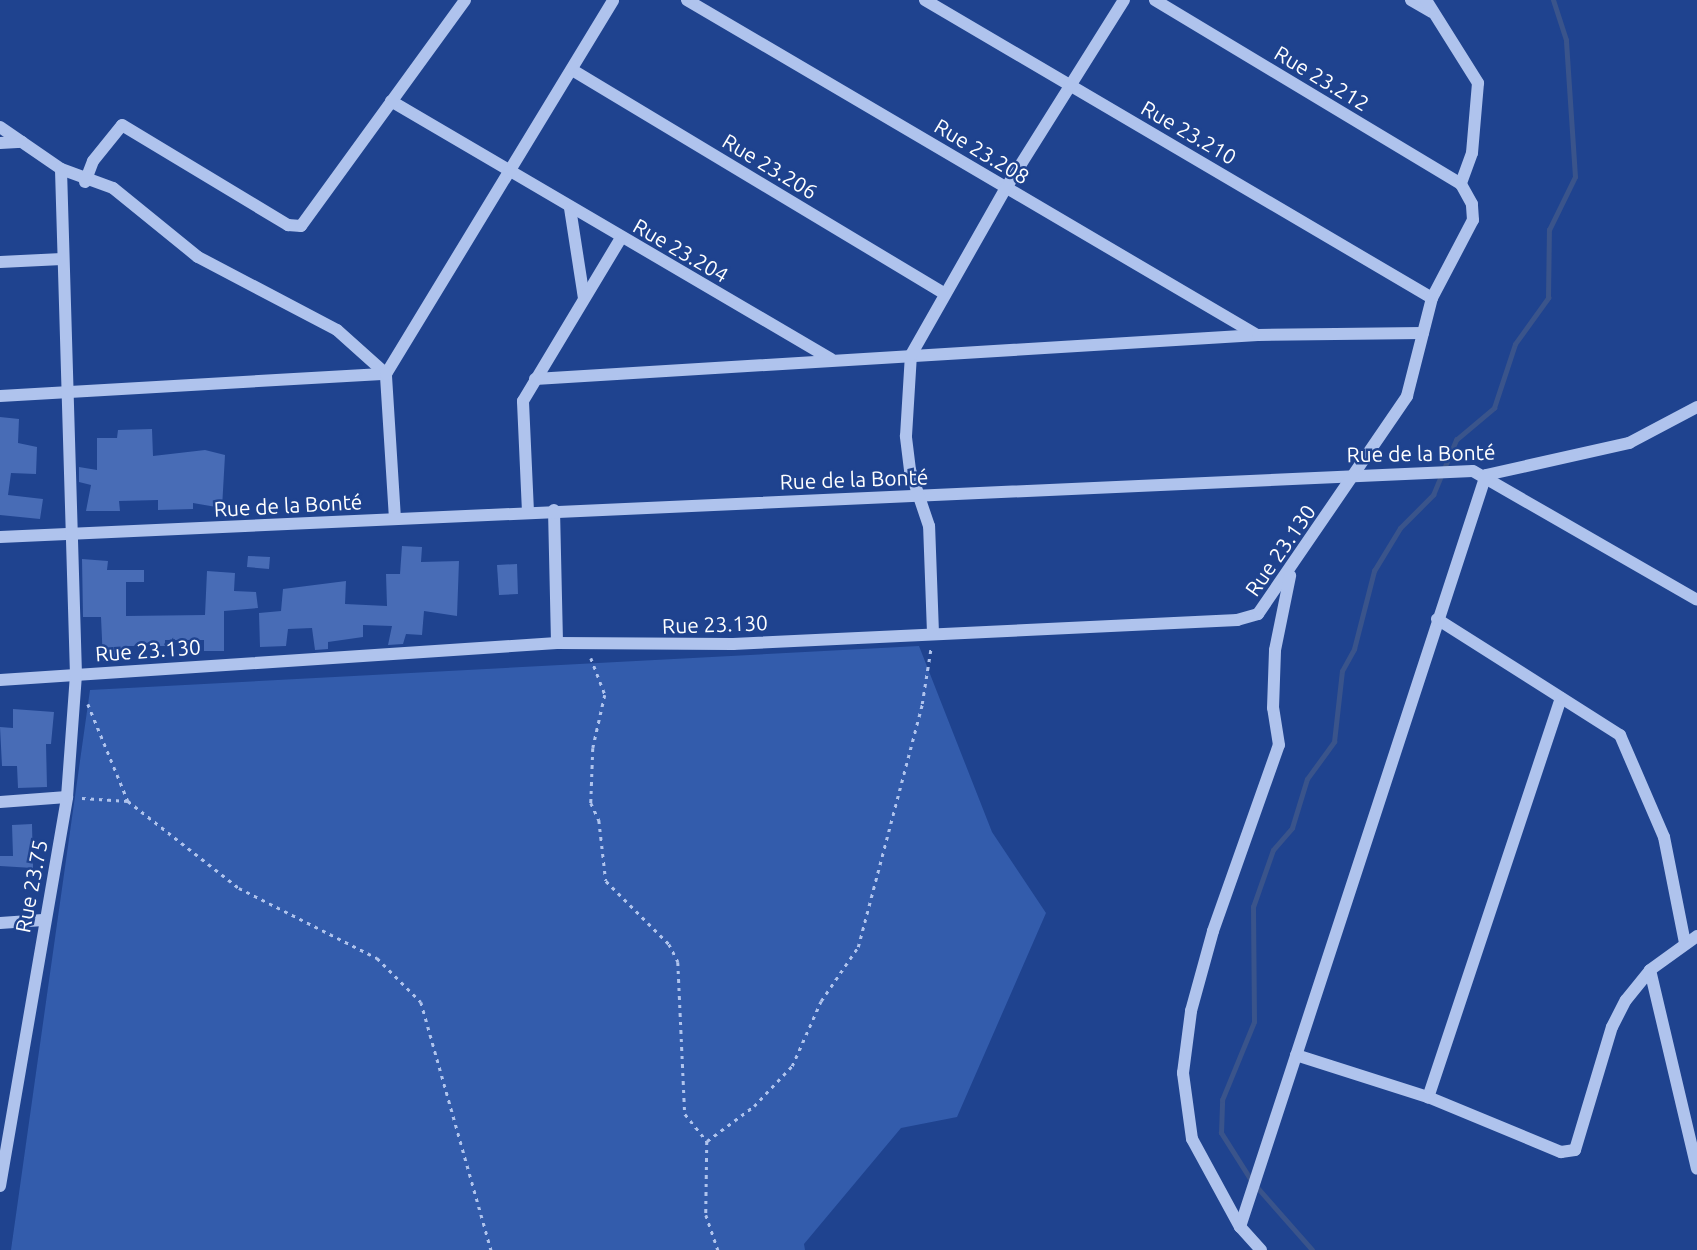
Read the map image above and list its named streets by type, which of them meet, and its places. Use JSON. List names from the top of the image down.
{
  "streets": {
    "street": [
      "Rue 23.212",
      "Rue 23.210",
      "Rue 23.208",
      "Rue 23.206",
      "Rue 23.204",
      "Rue de la Bonté",
      "Rue 23.130",
      "Rue 23.75"
    ]
  },
  "crossings": [
    ["Rue 23.212", "Rue 23.130"],
    ["Rue 23.210", "Rue 23.130"],
    ["Rue de la Bonté", "Rue 23.130"],
    ["Rue de la Bonté", "Rue 23.75"],
    ["Rue 23.130", "Rue 23.75"]
  ]
}
